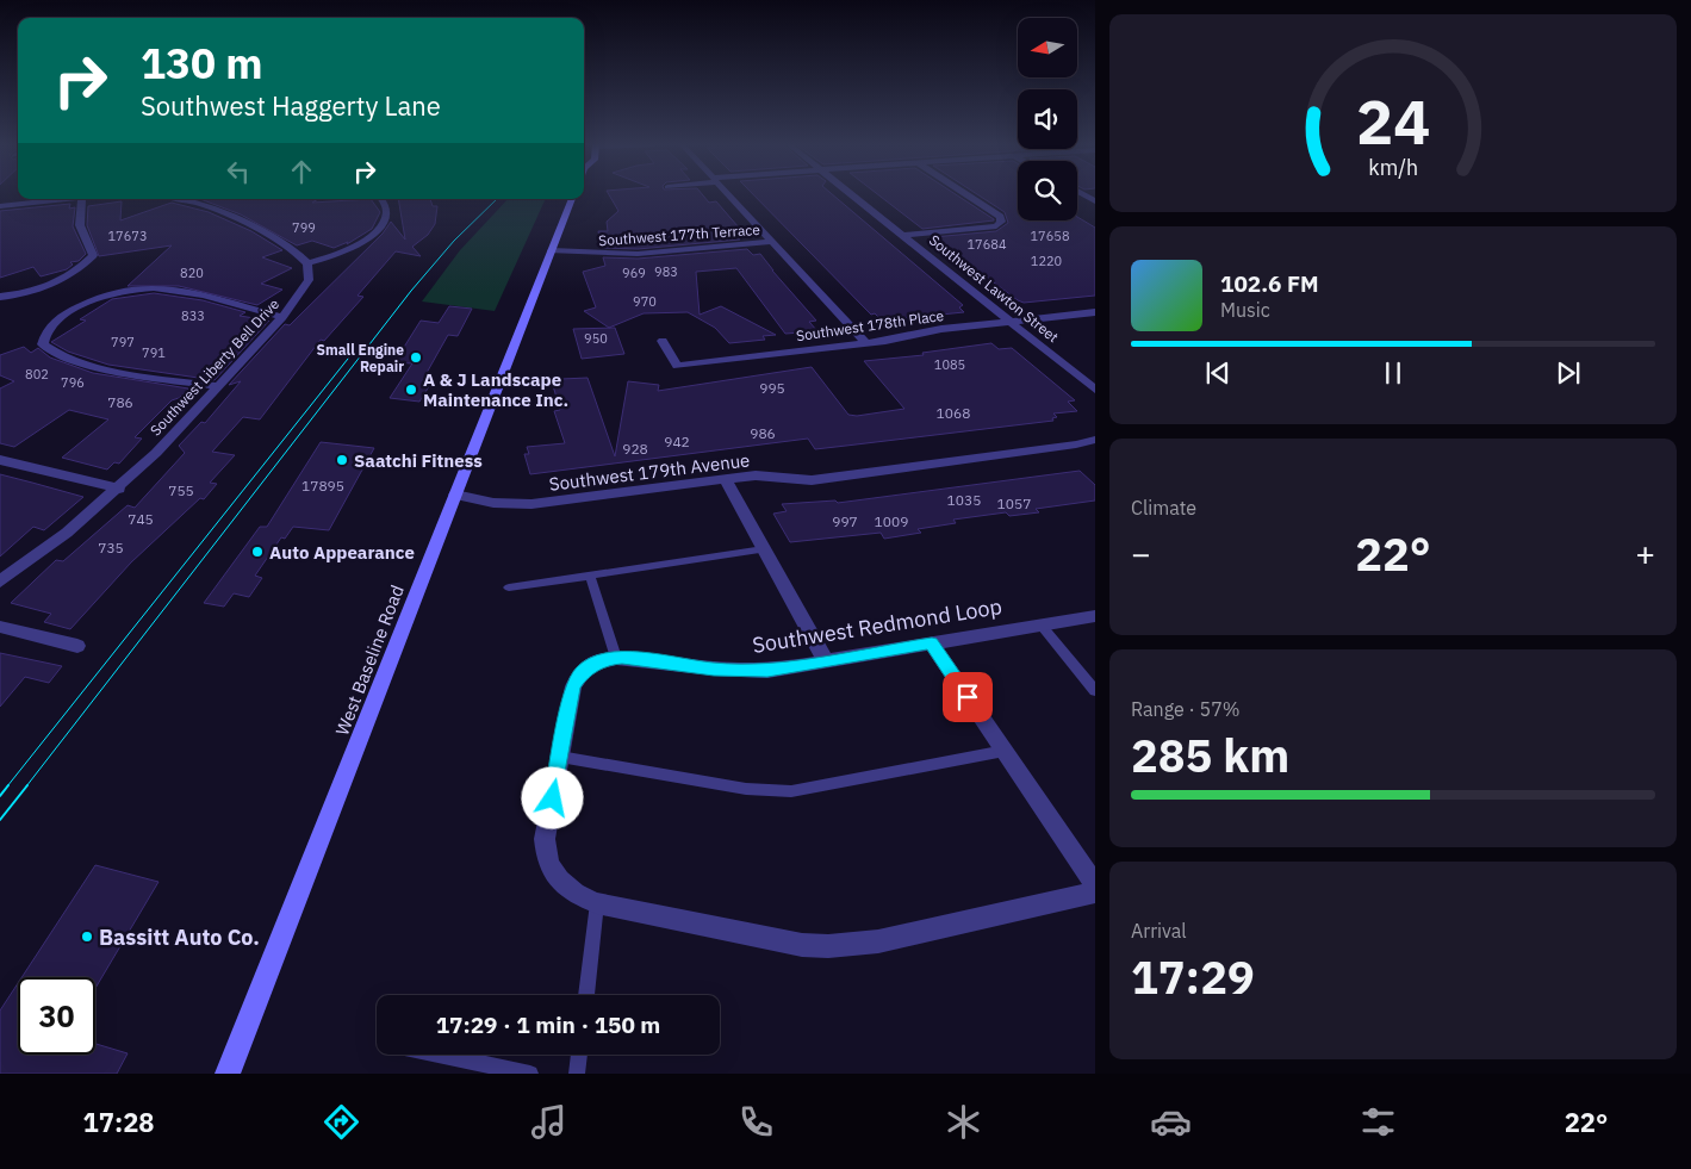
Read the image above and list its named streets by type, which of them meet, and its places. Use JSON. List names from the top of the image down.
{
  "streets": {
    "main road": ["West Baseline Road"],
    "street": [
      "Southwest 177th Terrace",
      "Southwest Lawton Street",
      "Southwest 178th Place",
      "Southwest Liberty Bell Drive",
      "Southwest 179th Avenue",
      "Southwest Redmond Loop"
    ]
  },
  "crossings": [
    ["Southwest 177th Terrace", "West Baseline Road"],
    ["Southwest Lawton Street", "Southwest 178th Place"],
    ["Southwest 179th Avenue", "West Baseline Road"]
  ],
  "places": [
    "Small Engine Repair",
    "A & J Landscape Maintenance Inc.",
    "Saatchi Fitness",
    "Auto Appearance",
    "Bassitt Auto Co."
  ],
  "house_numbers": [
    "799",
    "17673",
    "17658",
    "17684",
    "1220",
    "983",
    "820",
    "969",
    "970",
    "833",
    "950",
    "797",
    "791",
    "1085",
    "802",
    "796",
    "995",
    "786",
    "1068",
    "986",
    "942",
    "928",
    "17895",
    "755",
    "1035",
    "1057",
    "745",
    "997",
    "1009",
    "735"
  ],
  "north": "left",
  "page": {
    "turn": ["130 m", "Southwest Haggerty Lane"],
    "song": ["102.6 FM", "Music"],
    "tile": [
      "Climate",
      ["Range · 57%", "285 km"],
      ["Arrival", "17:29"]
    ],
    "heat": ["−", "22°", "+"],
    "limit": "30",
    "trip": "17:29 · 1 min · 150 m",
    "tabs": ["17:28", "22°"],
    "gauge": ["24", "km/h"]
  }
}
